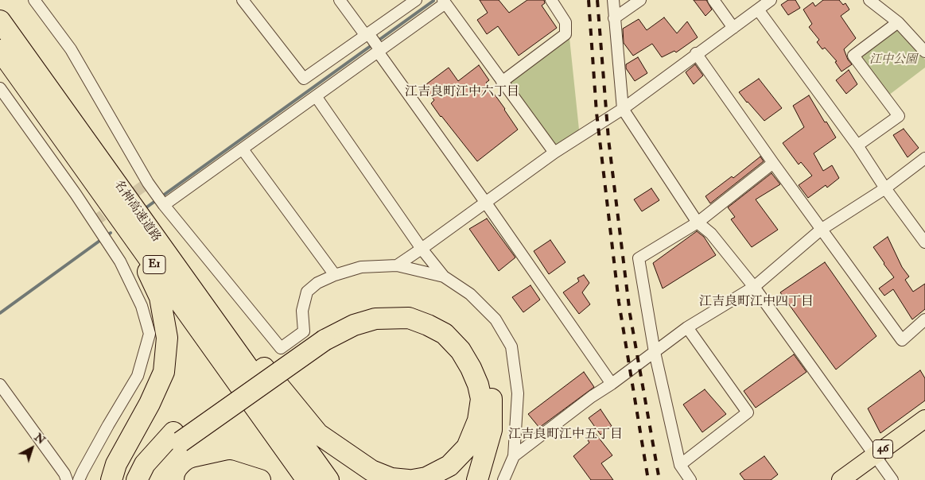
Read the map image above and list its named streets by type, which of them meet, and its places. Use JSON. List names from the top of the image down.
{
  "streets": {
    "highway": ["名神高速道路", "E1"],
    "main road": ["46"]
  },
  "districts": ["江吉良町江中六丁目", "江吉良町江中四丁目", "江吉良町江中五丁目"],
  "parks": ["江中公園"],
  "north": "top right"
}
